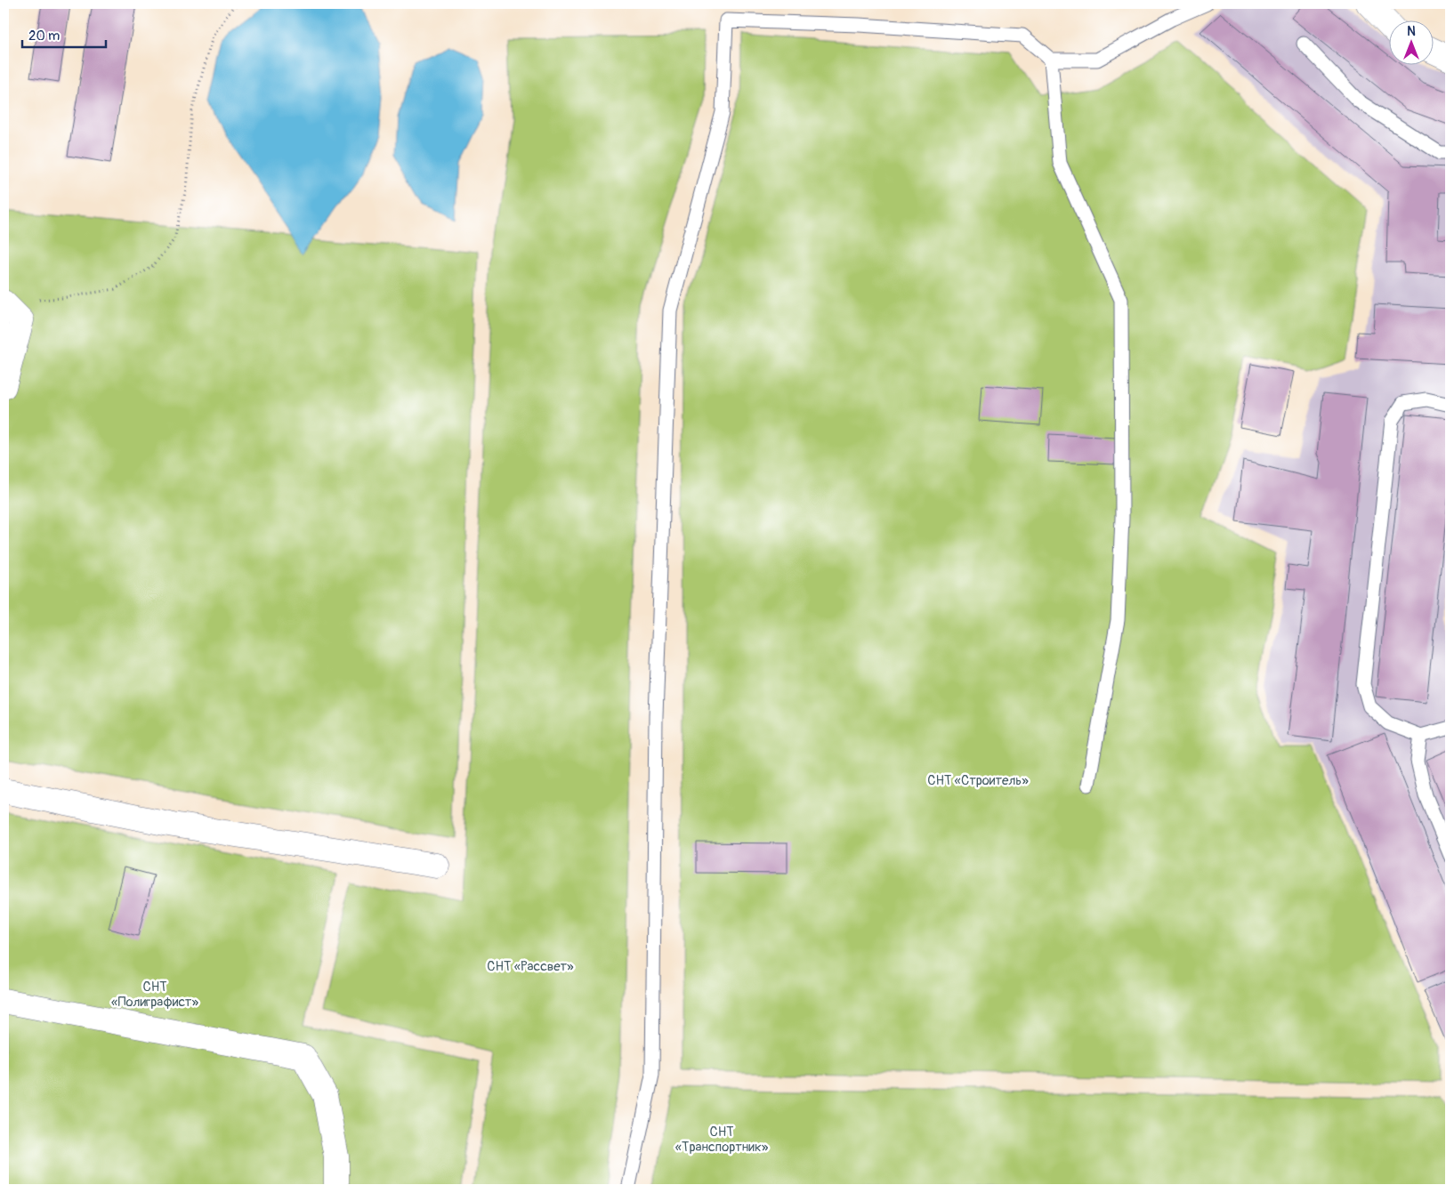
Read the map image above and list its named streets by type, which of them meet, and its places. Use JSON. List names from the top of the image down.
{
  "parks": [
    "СНТ «Строитель»",
    "СНТ «Рассвет»",
    "СНТ «Полиграфист»",
    "СНТ «Транспортник»"
  ],
  "scale_bar": "20 m",
  "north": "top"
}
